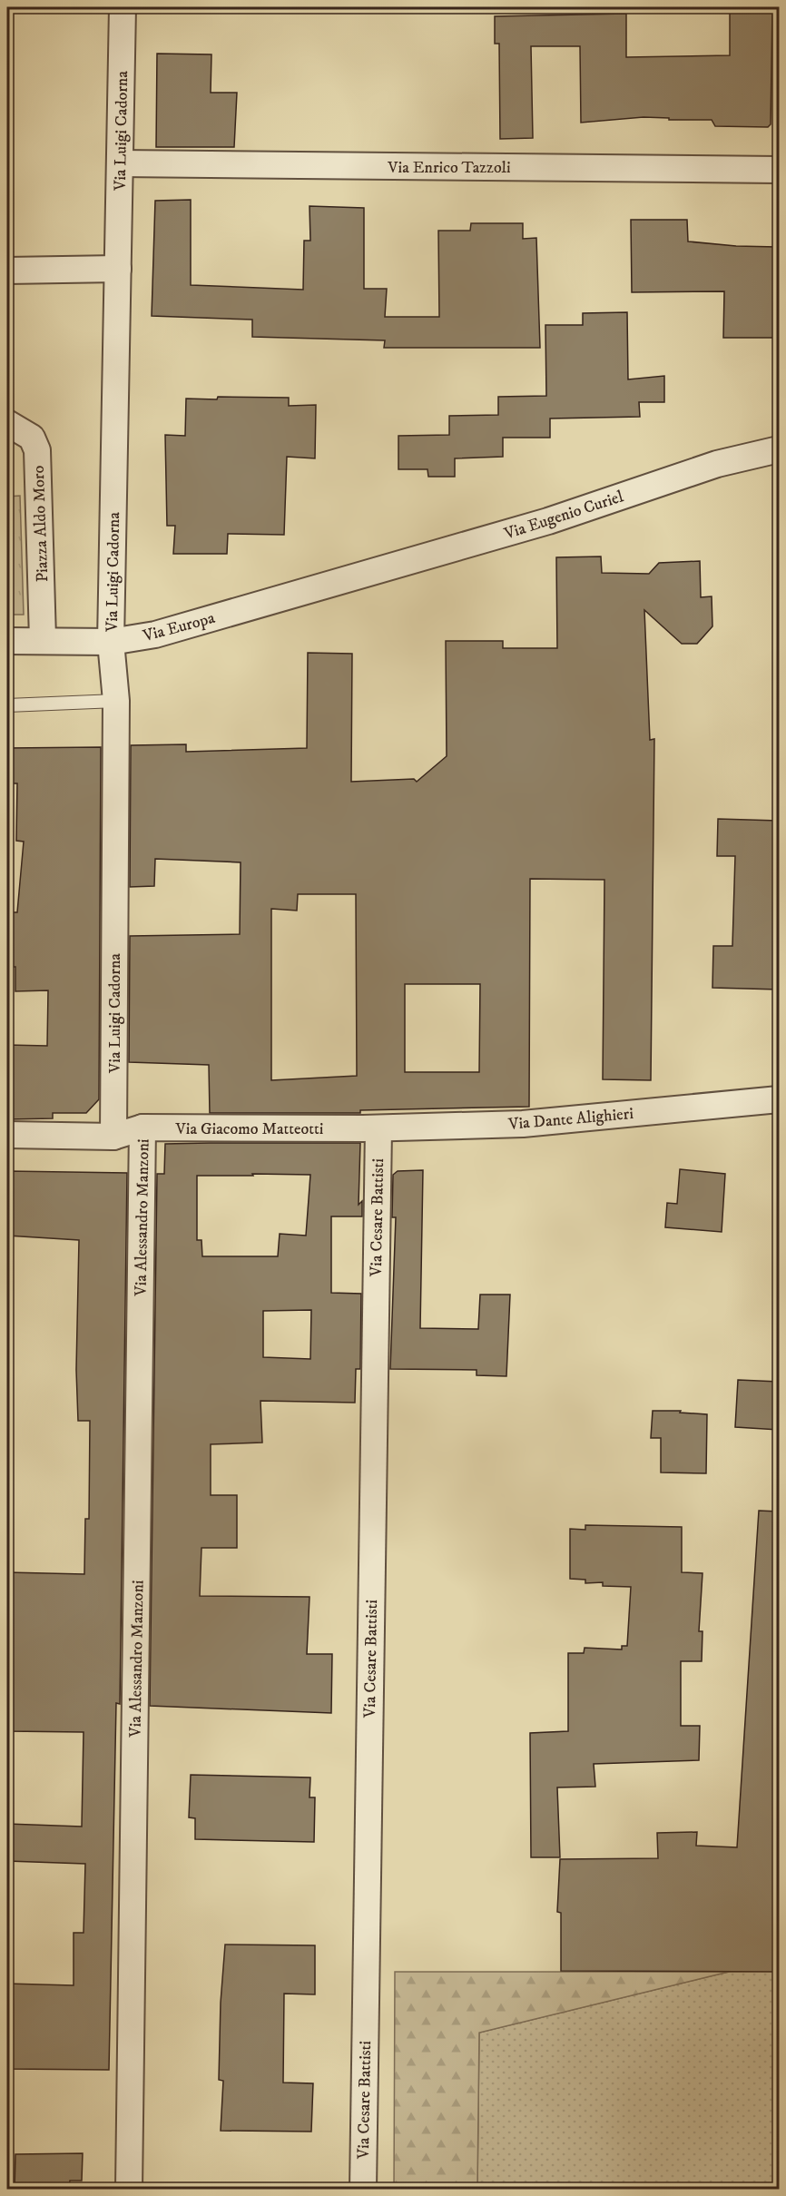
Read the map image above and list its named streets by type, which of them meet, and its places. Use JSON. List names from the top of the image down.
{
  "streets": {
    "street": [
      "Via Luigi Cadorna",
      "Via Enrico Tazzoli",
      "Via Eugenio Curiel",
      "Piazza Aldo Moro",
      "Via Europa",
      "Via Dante Alighieri",
      "Via Giacomo Matteotti",
      "Via Alessandro Manzoni",
      "Via Cesare Battisti"
    ]
  },
  "crossings": [
    ["Via Luigi Cadorna", "Via Enrico Tazzoli"],
    ["Via Luigi Cadorna", "Via Europa"],
    ["Via Luigi Cadorna", "Via Giacomo Matteotti"],
    ["Via Eugenio Curiel", "Via Europa"],
    ["Piazza Aldo Moro", "Via Europa"],
    ["Via Dante Alighieri", "Via Giacomo Matteotti"],
    ["Via Dante Alighieri", "Via Cesare Battisti"],
    ["Via Giacomo Matteotti", "Via Alessandro Manzoni"],
    ["Via Giacomo Matteotti", "Via Cesare Battisti"]
  ]
}
